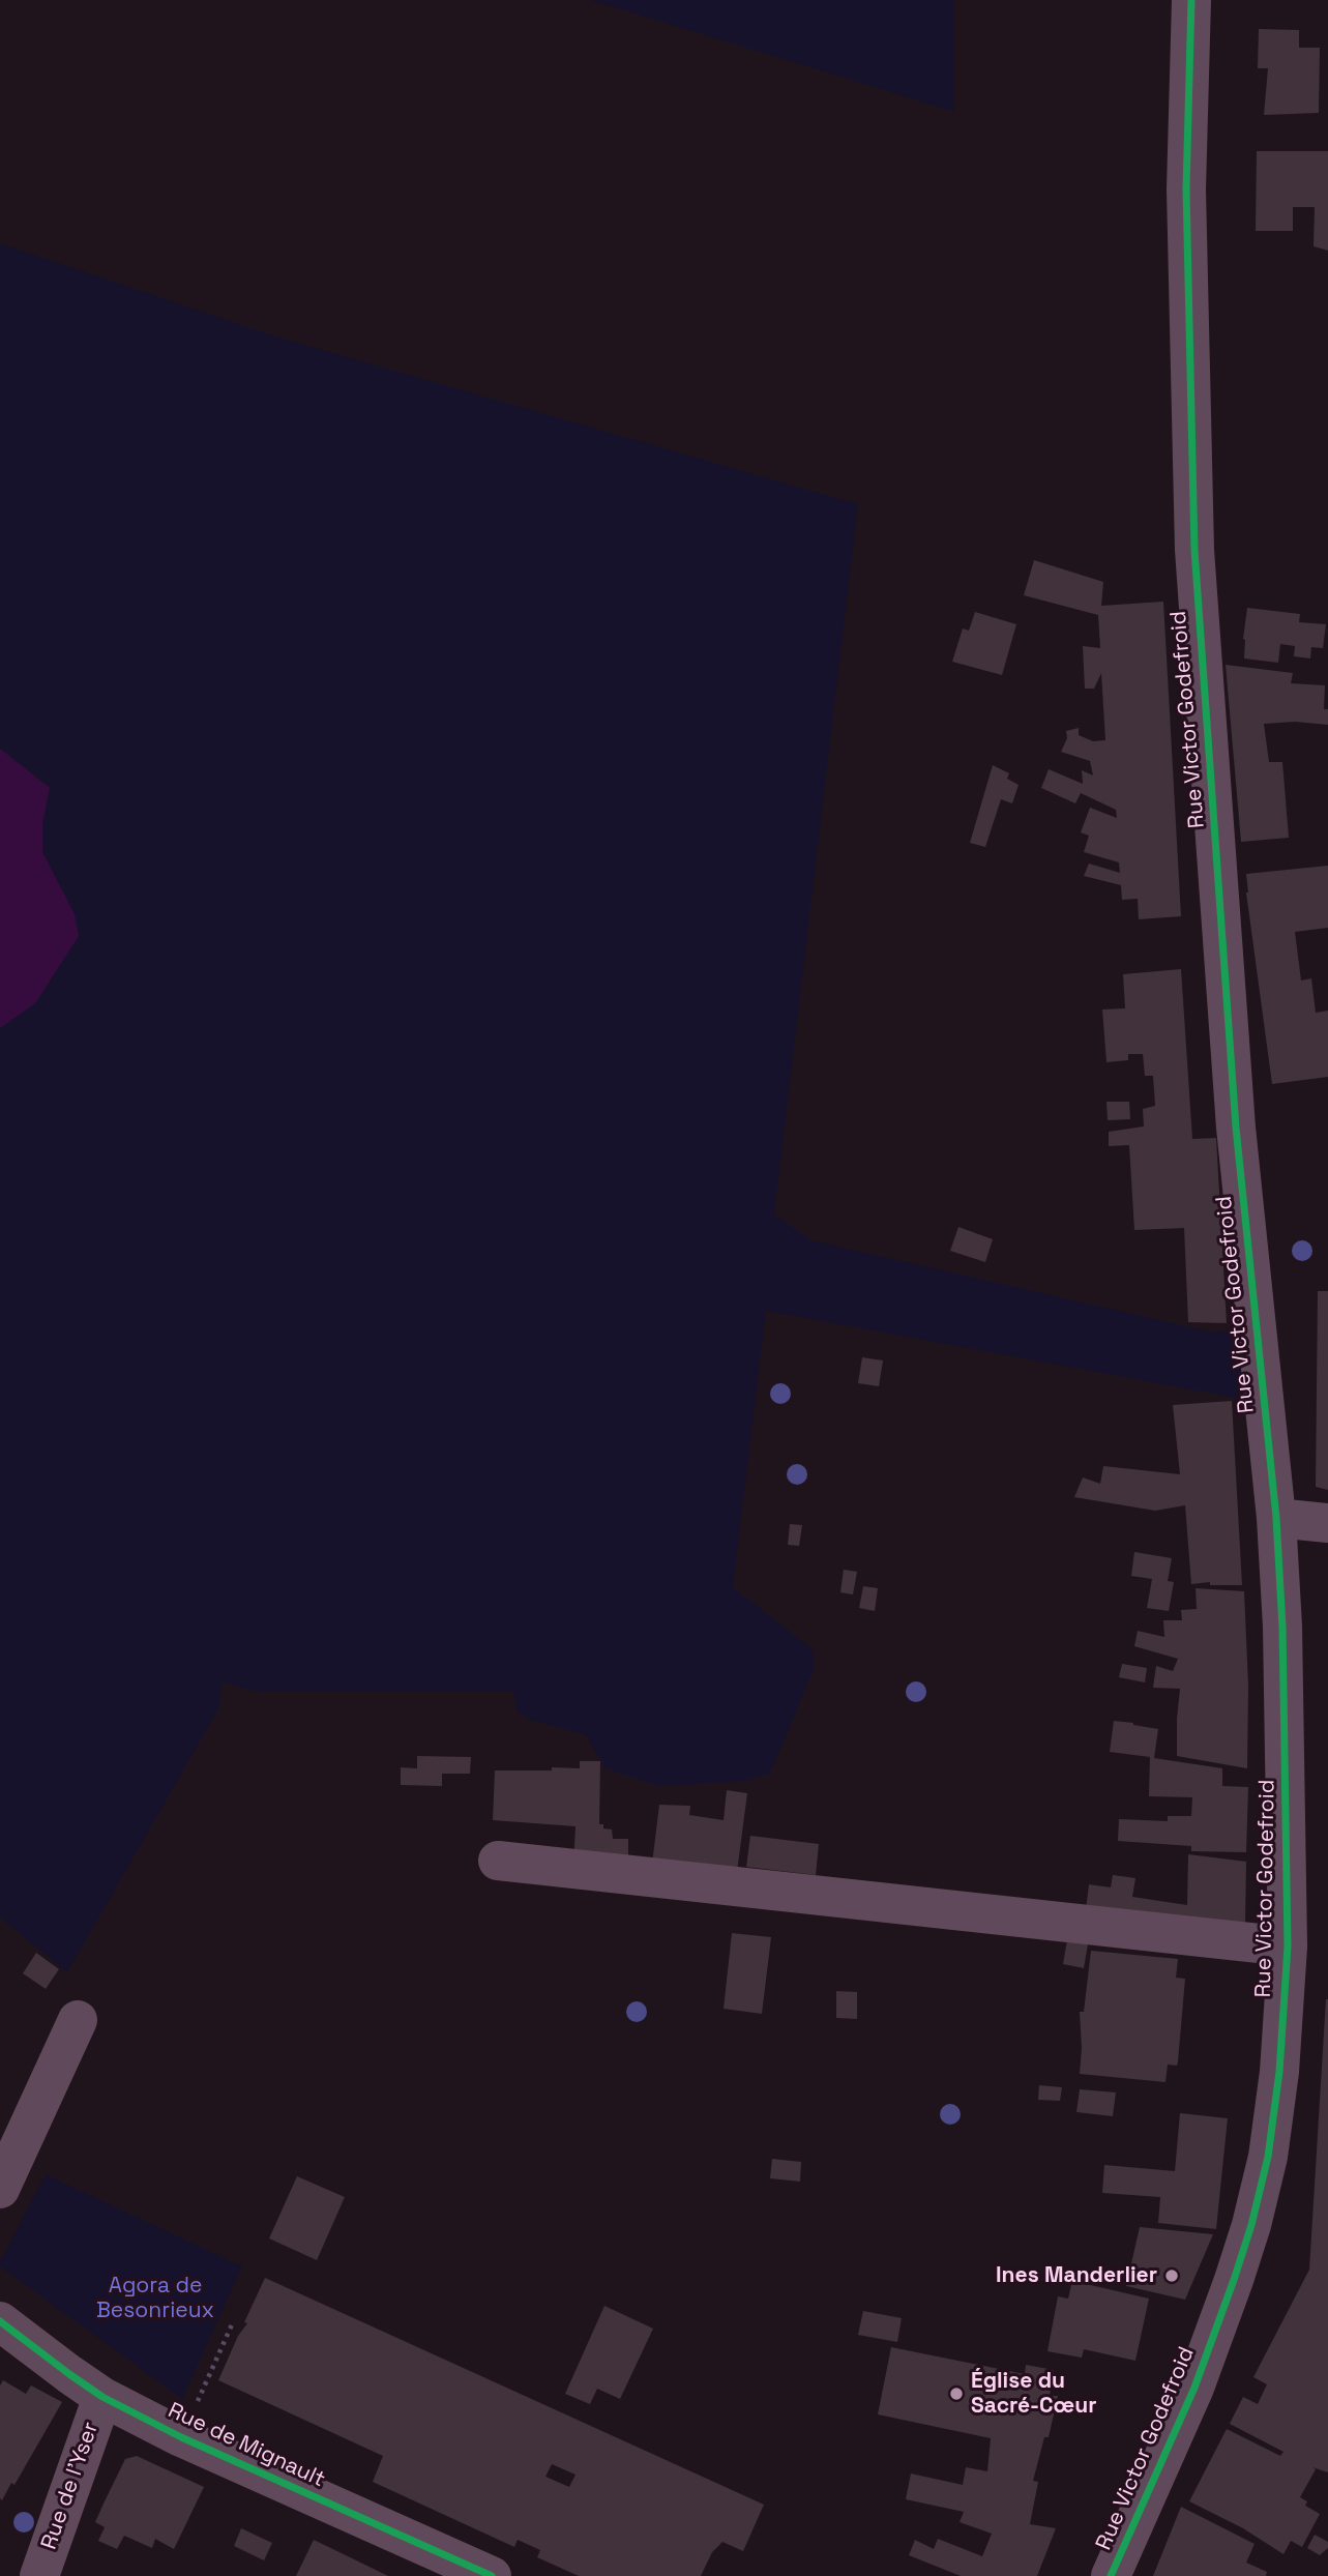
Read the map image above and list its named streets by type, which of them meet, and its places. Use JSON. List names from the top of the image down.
{
  "streets": {
    "street": ["Rue Victor Godefroid", "Rue de Mignault", "Rue de l'Yser"]
  },
  "crossings": [
    ["Rue de Mignault", "Rue de l'Yser"]
  ],
  "parks": ["Agora de Besonrieux"],
  "places": ["Ines Manderlier", "Église du Sacré-Cœur"]
}
